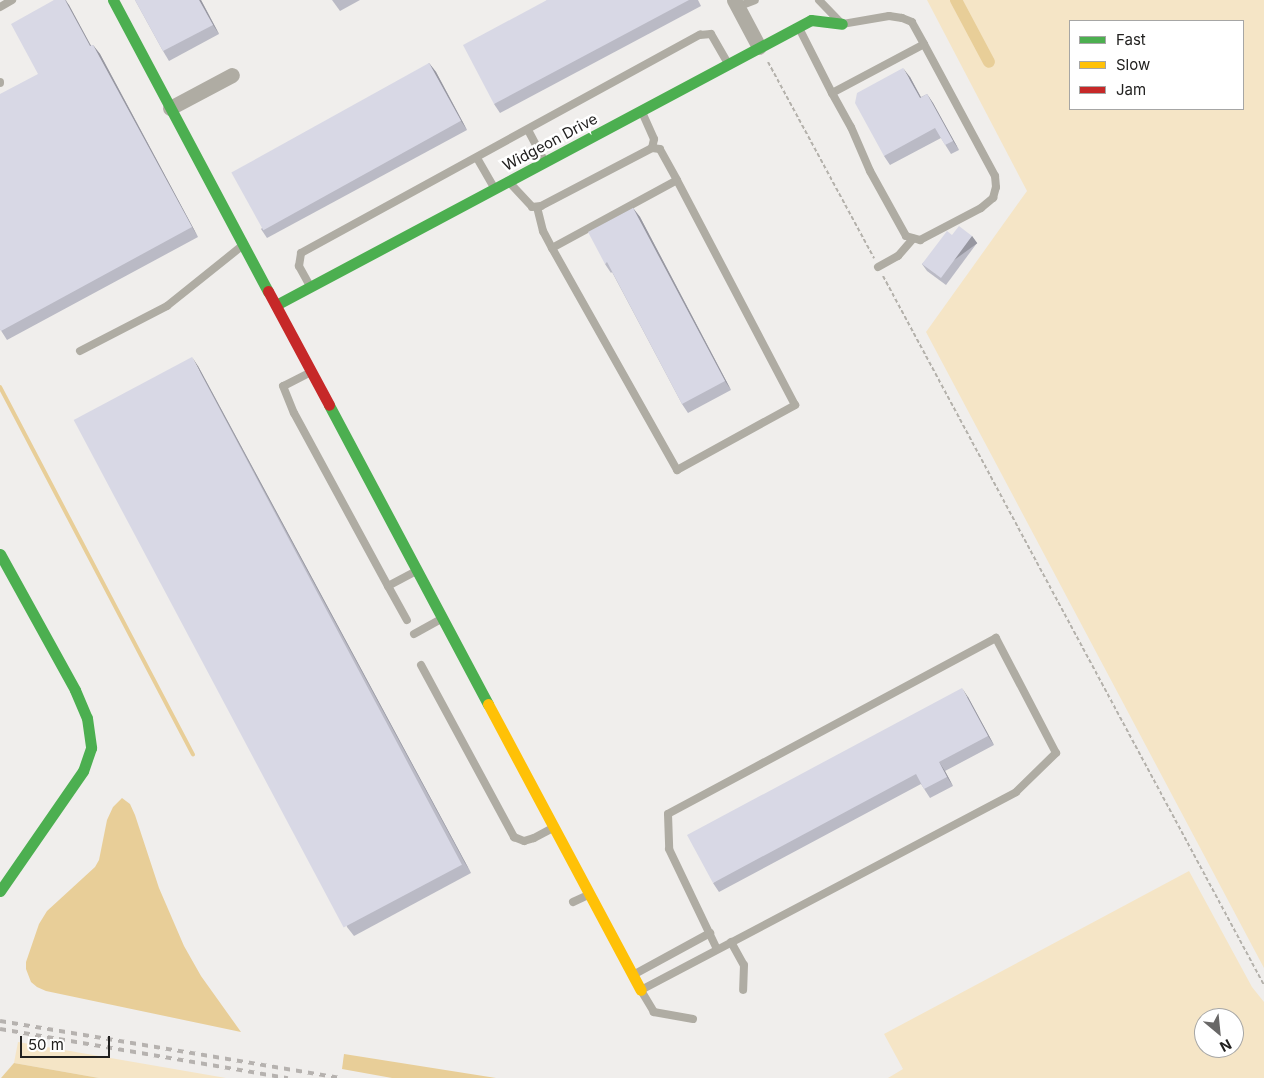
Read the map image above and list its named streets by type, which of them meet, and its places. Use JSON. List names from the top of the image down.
{
  "streets": {
    "street": ["Widgeon Drive"]
  },
  "legend": ["Fast", "Slow", "Jam"],
  "scale_bar": "50 m",
  "north": "bottom right"
}
